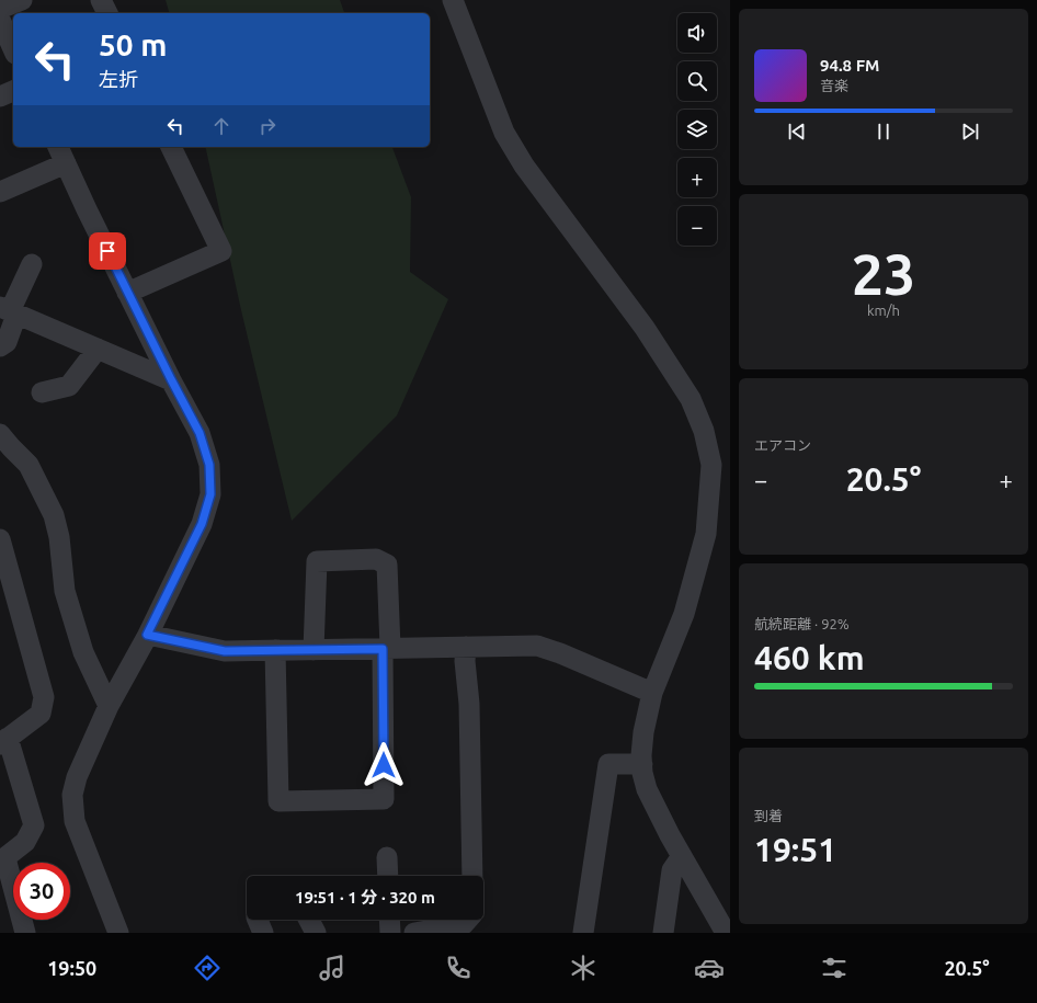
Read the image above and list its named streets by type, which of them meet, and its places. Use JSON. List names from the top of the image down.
{
  "page": {
    "map_buttons": ["+", "−"],
    "turn": ["50 m", "左折"],
    "song": ["94.8 FM", "音楽"],
    "tile": [
      ["23", "km/h"],
      "エアコン",
      ["航続距離 · 92%", "460 km"],
      ["到着", "19:51"]
    ],
    "heat": ["−", "20.5°", "+"],
    "limit": "30",
    "trip": "19:51 · 1 分 · 320 m",
    "tabs": ["19:50", "20.5°"]
  }
}
